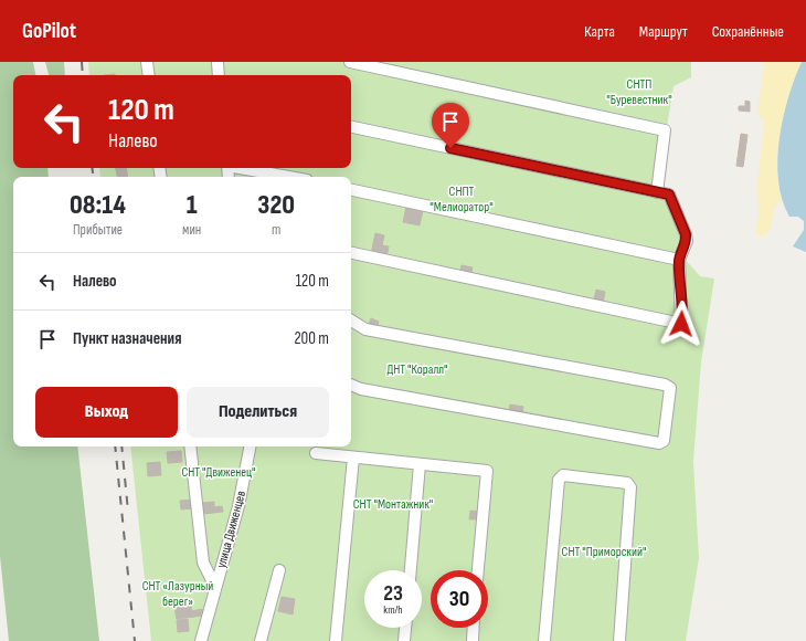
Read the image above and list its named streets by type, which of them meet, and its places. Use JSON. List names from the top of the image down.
{
  "streets": {
    "street": ["улица Движенцев"]
  },
  "parks": [
    "СНТП \"Буревестник\"",
    "СНПТ \"Мелиоратор\"",
    "ДНТ \"Коралл\"",
    "СНТ \"Движенец\"",
    "СНТ \"Монтажник\"",
    "СНТ \"Приморский\"",
    "СНТ «Лазурный берег»"
  ],
  "page": {
    "header": "GoPilot",
    "nav": ["Карта", "Маршрут", "Сохранённые"],
    "turn": ["120 m", "Налево"],
    "eta": [
      "08:14",
      "Прибытие",
      "1",
      "мин",
      "320",
      "m"
    ],
    "list": [
      {
        "name": "Налево",
        "value": "120 m"
      },
      {
        "name": "Пункт назначения",
        "value": "200 m"
      }
    ],
    "buttons": ["Выход", "Поделиться"],
    "speed": "23 km/h",
    "limit": "30"
  }
}
